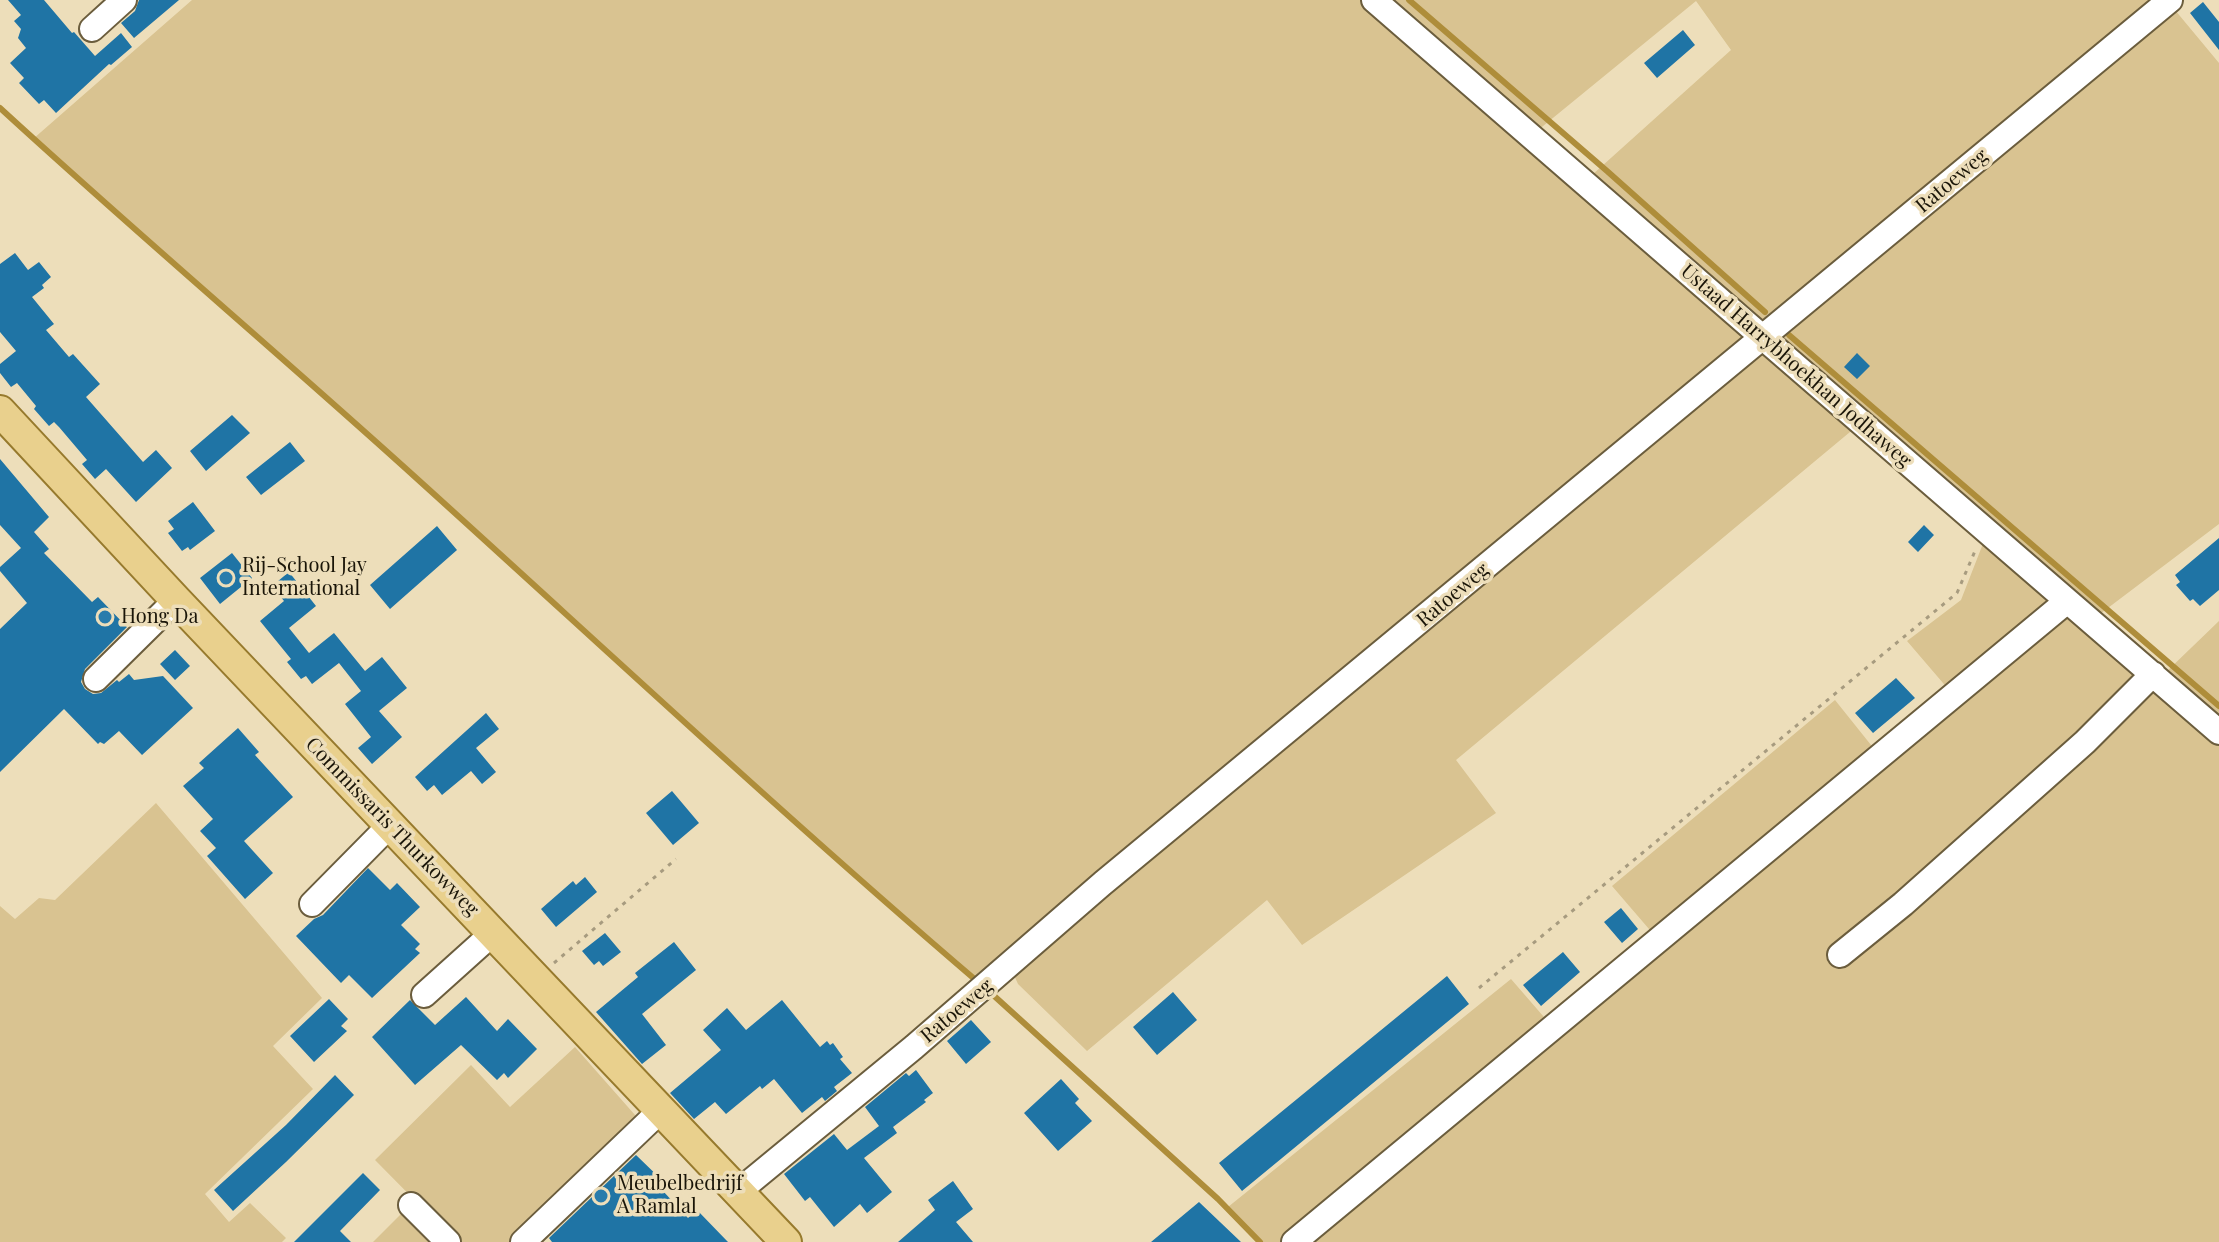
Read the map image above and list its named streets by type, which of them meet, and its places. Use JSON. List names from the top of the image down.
{
  "streets": {
    "main road": ["Commissaris Thurkowweg"],
    "street": ["Ratoeweg", "Ustaad Harrybhoekhan Jodhaweg"]
  },
  "crossings": [
    ["Ratoeweg", "Ustaad Harrybhoekhan Jodhaweg"],
    ["Ratoeweg", "Commissaris Thurkowweg"]
  ],
  "places": ["Rij-School Jay International", "Hong Da", "Meubelbedrijf A Ramlal"]
}
